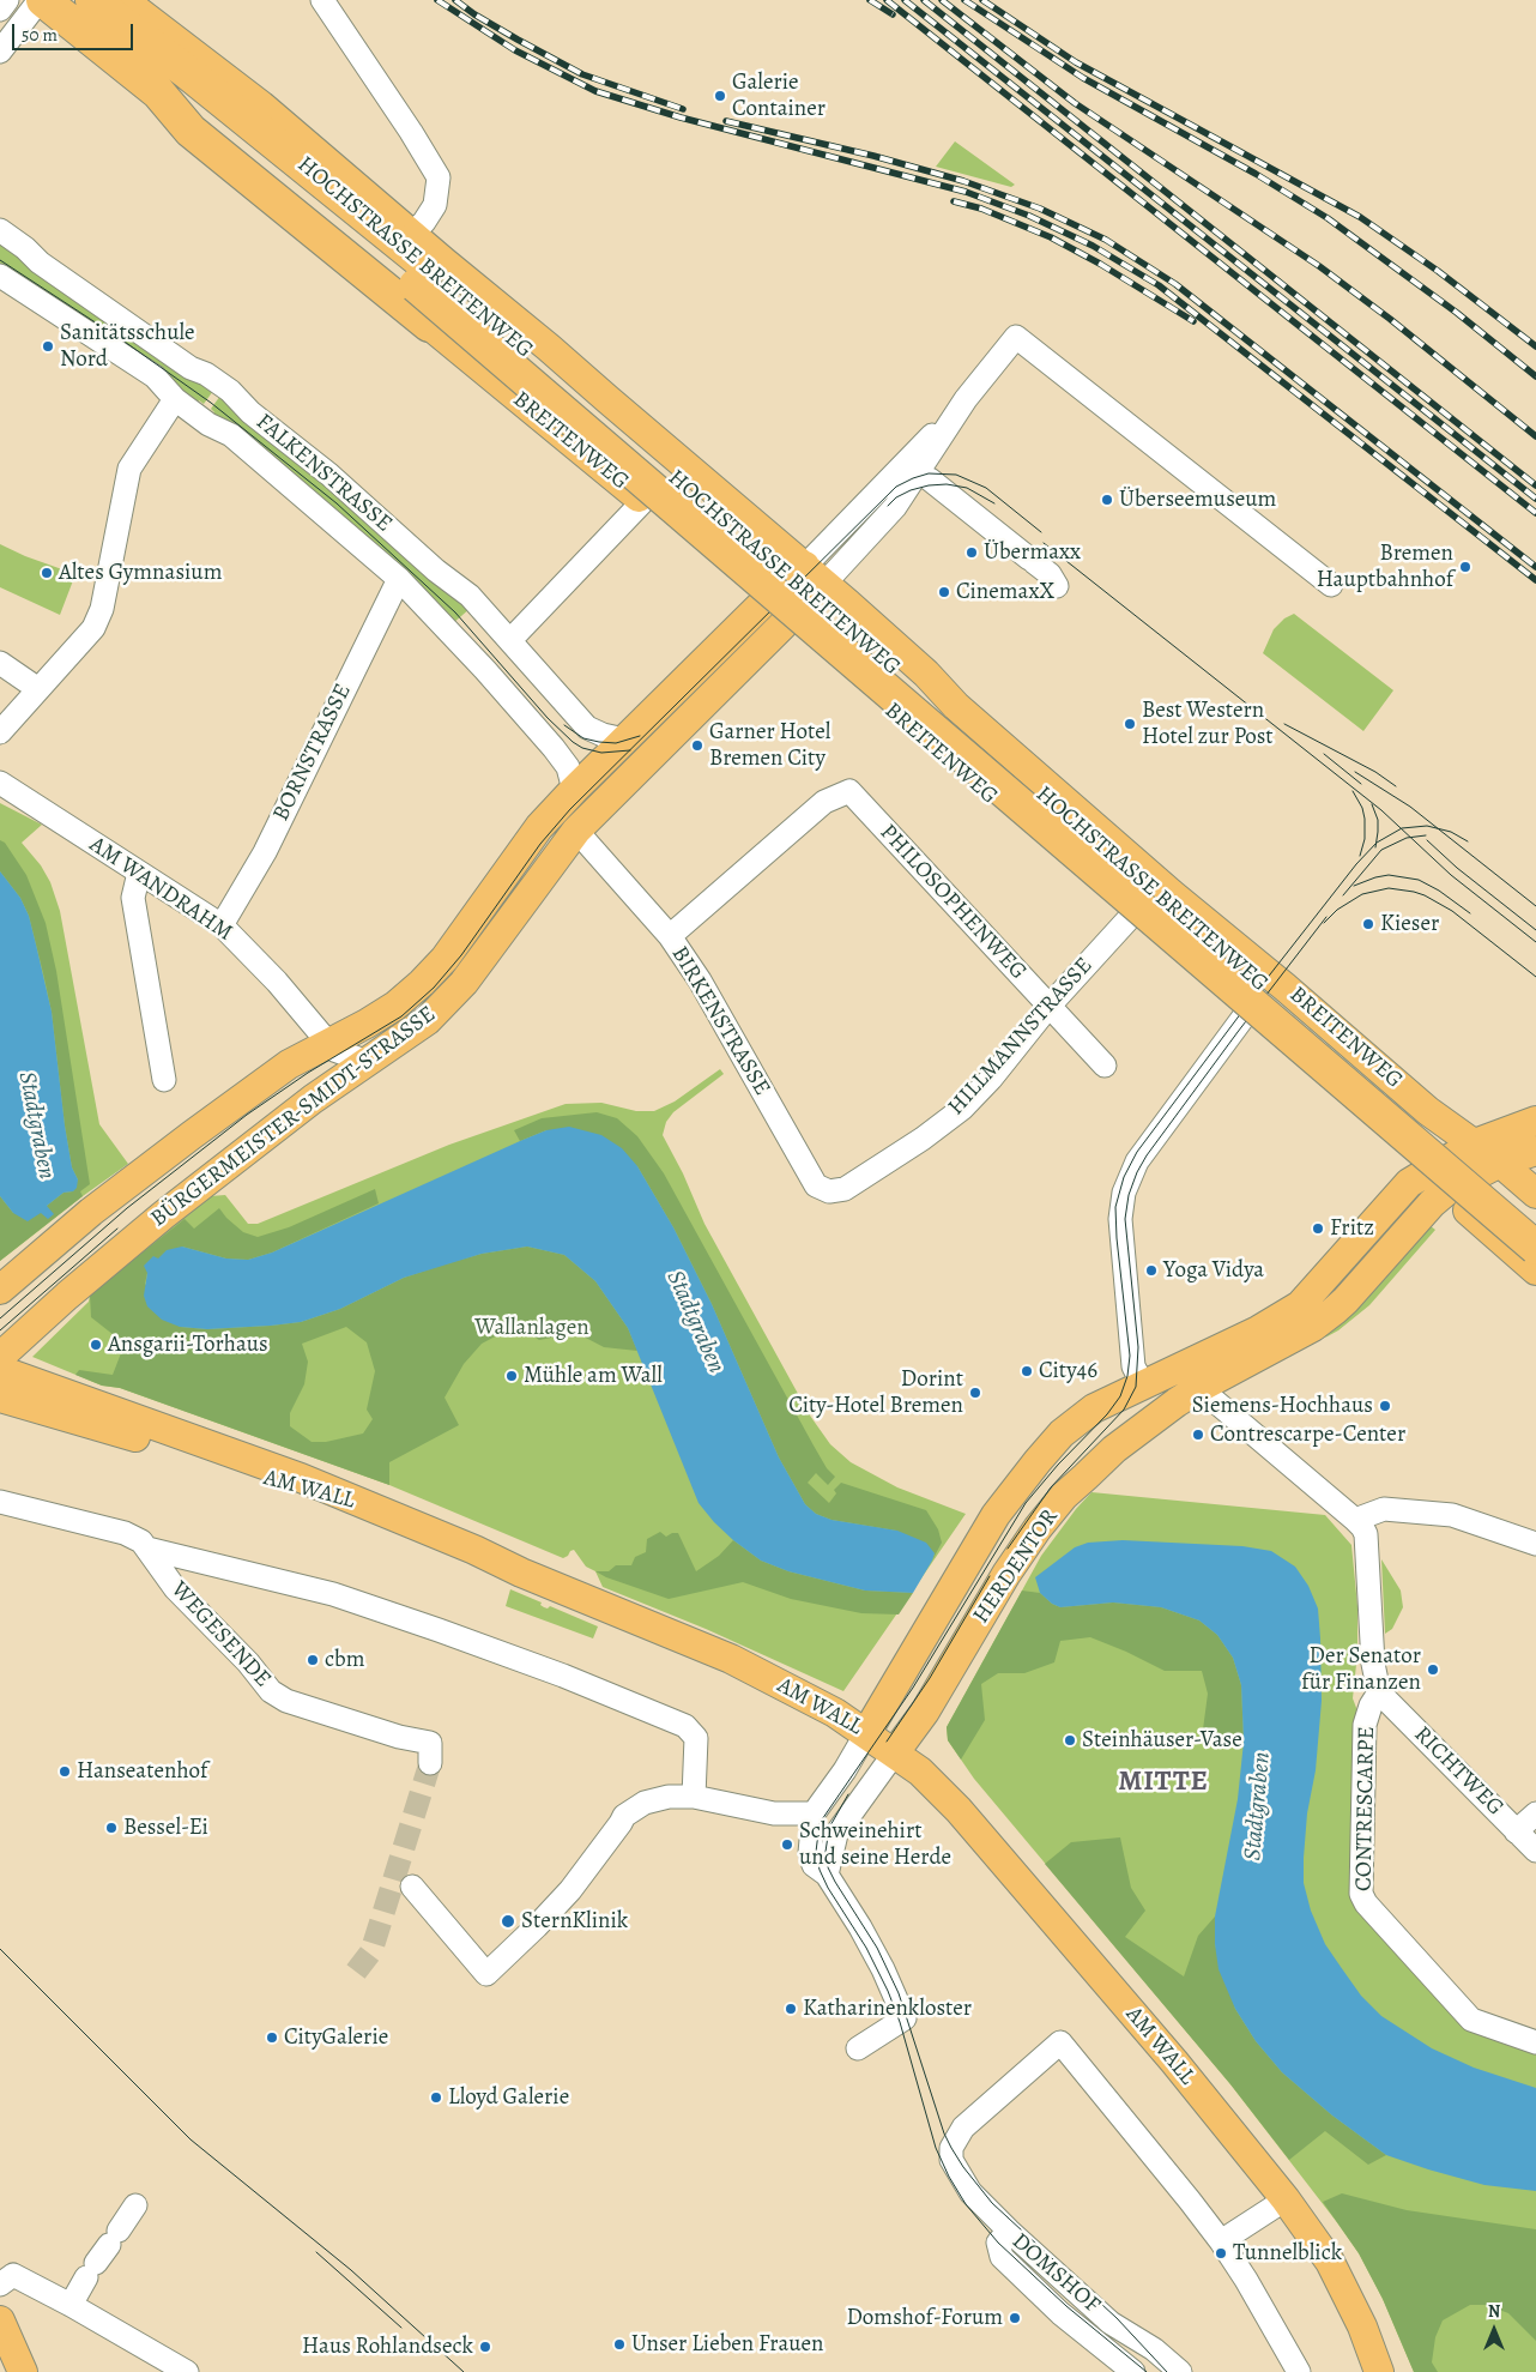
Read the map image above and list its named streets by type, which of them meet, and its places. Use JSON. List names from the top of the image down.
{
  "streets": {
    "highway": ["HOCHSTRASSE BREITENWEG"],
    "main road": [
      "BREITENWEG",
      "BÜRGERMEISTER-SMIDT-STRASSE",
      "AM WALL",
      "HERDENTOR"
    ],
    "street": [
      "FALKENSTRASSE",
      "BORNSTRASSE",
      "AM WANDRAHM",
      "PHILOSOPHENWEG",
      "BIRKENSTRASSE",
      "HILLMANNSTRASSE",
      "WEGESENDE",
      "RICHTWEG",
      "CONTRESCARPE",
      "DOMSHOF"
    ]
  },
  "crossings": [
    ["HOCHSTRASSE BREITENWEG", "BREITENWEG"],
    ["HOCHSTRASSE BREITENWEG", "HERDENTOR"],
    ["BREITENWEG", "HILLMANNSTRASSE"],
    ["BREITENWEG", "BÜRGERMEISTER-SMIDT-STRASSE"],
    ["BREITENWEG", "HERDENTOR"],
    ["FALKENSTRASSE", "BORNSTRASSE"],
    ["FALKENSTRASSE", "BÜRGERMEISTER-SMIDT-STRASSE"],
    ["BORNSTRASSE", "AM WANDRAHM"],
    ["AM WANDRAHM", "BÜRGERMEISTER-SMIDT-STRASSE"],
    ["PHILOSOPHENWEG", "BIRKENSTRASSE"],
    ["PHILOSOPHENWEG", "HILLMANNSTRASSE"],
    ["BIRKENSTRASSE", "HILLMANNSTRASSE"],
    ["BIRKENSTRASSE", "BÜRGERMEISTER-SMIDT-STRASSE"],
    ["AM WALL", "HERDENTOR"],
    ["HERDENTOR", "CONTRESCARPE"],
    ["RICHTWEG", "CONTRESCARPE"]
  ],
  "districts": ["MITTE"],
  "water": ["Stadtgraben"],
  "parks": ["Wallanlagen"],
  "places": [
    "Galerie Container",
    "Sanitätsschule Nord",
    "Überseemuseum",
    "Übermaxx",
    "Bremen Hauptbahnhof",
    "Altes Gymnasium",
    "CinemaxX",
    "Best Western Hotel zur Post",
    "Garner Hotel Bremen City",
    "Kieser",
    "Fritz",
    "Yoga Vidya",
    "Ansgarii-Torhaus",
    "City46",
    "Mühle am Wall",
    "Dorint City-Hotel Bremen",
    "Siemens-Hochhaus",
    "Contrescarpe-Center",
    "cbm",
    "Der Senator für Finanzen",
    "Steinhäuser-Vase",
    "Hanseatenhof",
    "Bessel-Ei",
    "Schweinehirt und seine Herde",
    "SternKlinik",
    "Katharinenkloster",
    "CityGalerie",
    "Lloyd Galerie",
    "Tunnelblick",
    "Domshof-Forum",
    "Unser Lieben Frauen",
    "Haus Rohlandseck"
  ],
  "scale_bar": "50 m",
  "north": "top"
}
